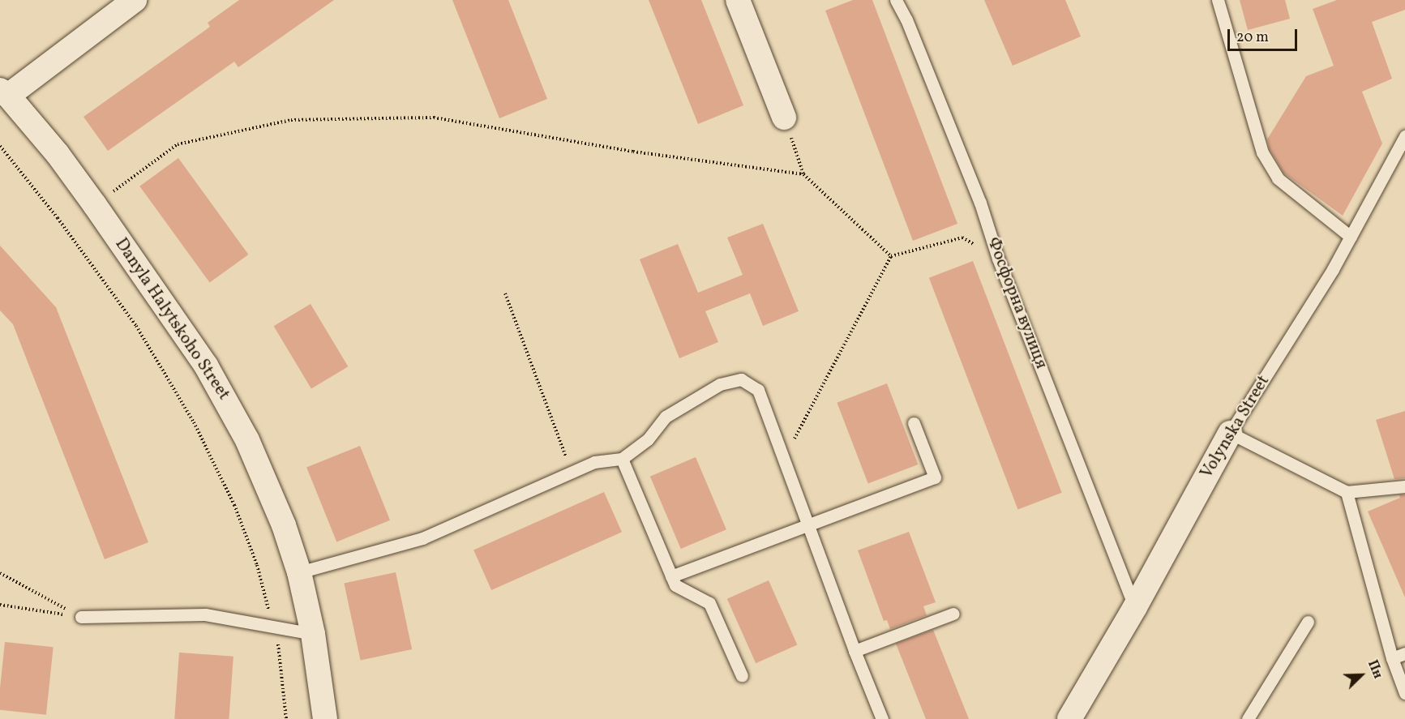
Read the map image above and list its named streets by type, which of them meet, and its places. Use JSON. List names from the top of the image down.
{
  "streets": {
    "street": ["Danyla Halytskoho Street", "Volynska Street"],
    "lane": ["Фосфорна вулиця"]
  },
  "crossings": [
    ["Фосфорна вулиця", "Volynska Street"]
  ],
  "scale_bar": "20 m",
  "north": "top right"
}
